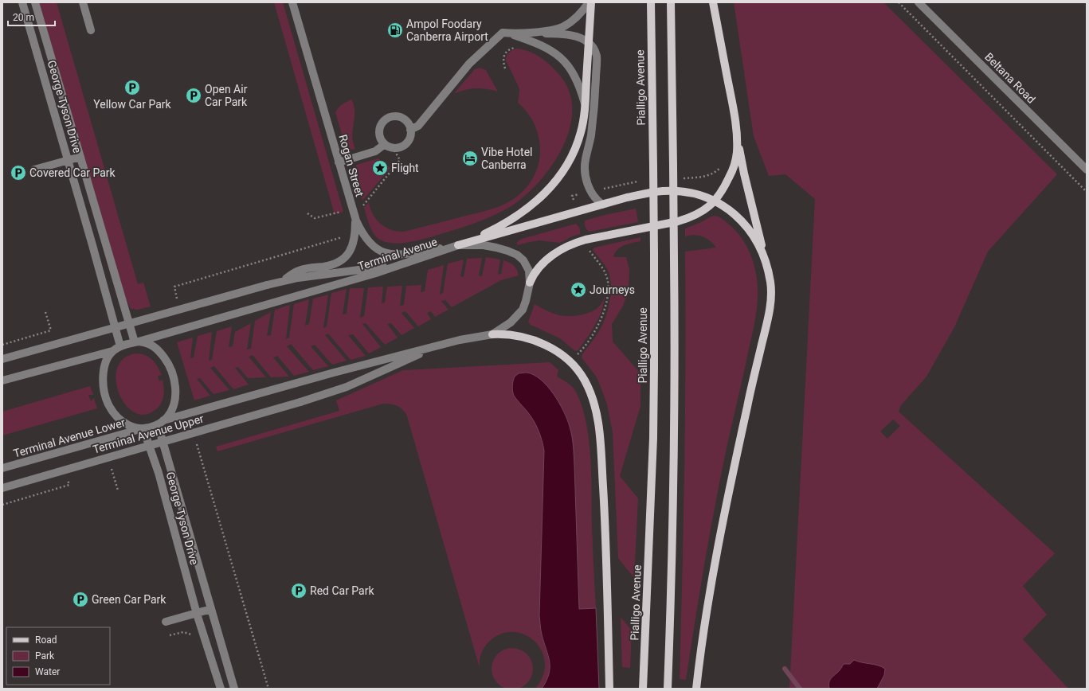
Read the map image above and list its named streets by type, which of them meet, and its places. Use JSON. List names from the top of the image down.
{
  "streets": {
    "main road": ["Pialligo Avenue"],
    "street": [
      "Beltana Road",
      "George Tyson Drive",
      "Rogan Street",
      "Terminal Avenue",
      "Terminal Avenue Upper",
      "Terminal Avenue Lower"
    ]
  },
  "crossings": [
    ["George Tyson Drive", "Terminal Avenue"],
    ["George Tyson Drive", "Terminal Avenue Lower"],
    ["Rogan Street", "Terminal Avenue"],
    ["Terminal Avenue", "Terminal Avenue Upper"],
    ["Terminal Avenue", "Terminal Avenue Lower"]
  ],
  "places": {
    "fuel station": ["Ampol Foodary Canberra Airport"],
    "parking": [
      "Yellow Car Park",
      "Open Air Car Park",
      "Covered Car Park",
      "Red Car Park",
      "Green Car Park"
    ],
    "hotel": ["Vibe Hotel Canberra"],
    "place": ["Flight", "Journeys"]
  },
  "legend": ["Road", "Park", "Water"],
  "scale_bar": "20 m"
}
